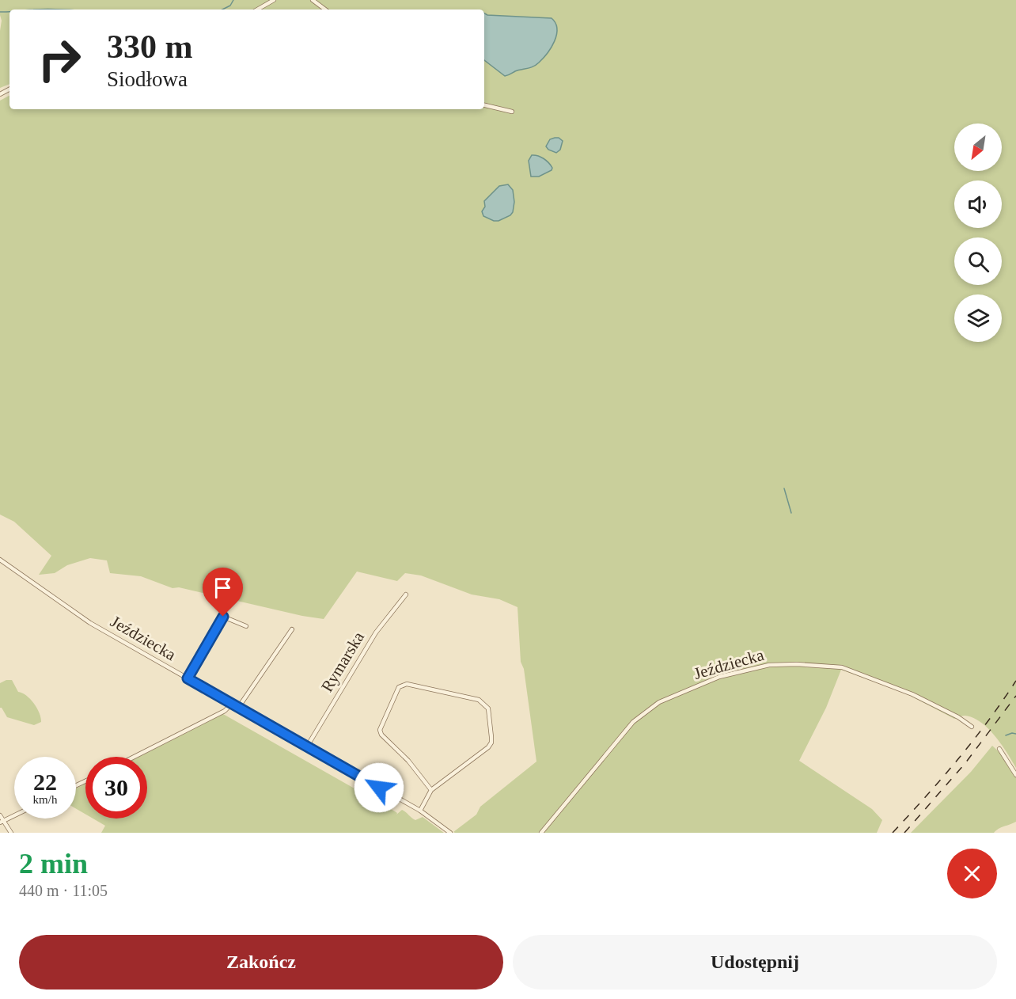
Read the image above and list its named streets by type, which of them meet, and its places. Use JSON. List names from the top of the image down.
{
  "streets": {
    "street": ["Jeździecka", "Rymarska"]
  },
  "crossings": [
    ["Jeździecka", "Rymarska"]
  ],
  "north": "bottom left",
  "page": {
    "turn": ["330 m", "Siodłowa"],
    "speed": "22 km/h",
    "limit": "30",
    "heading": ["2 min", "440 m · 11:05"],
    "buttons": ["Zakończ", "Udostępnij"]
  }
}
